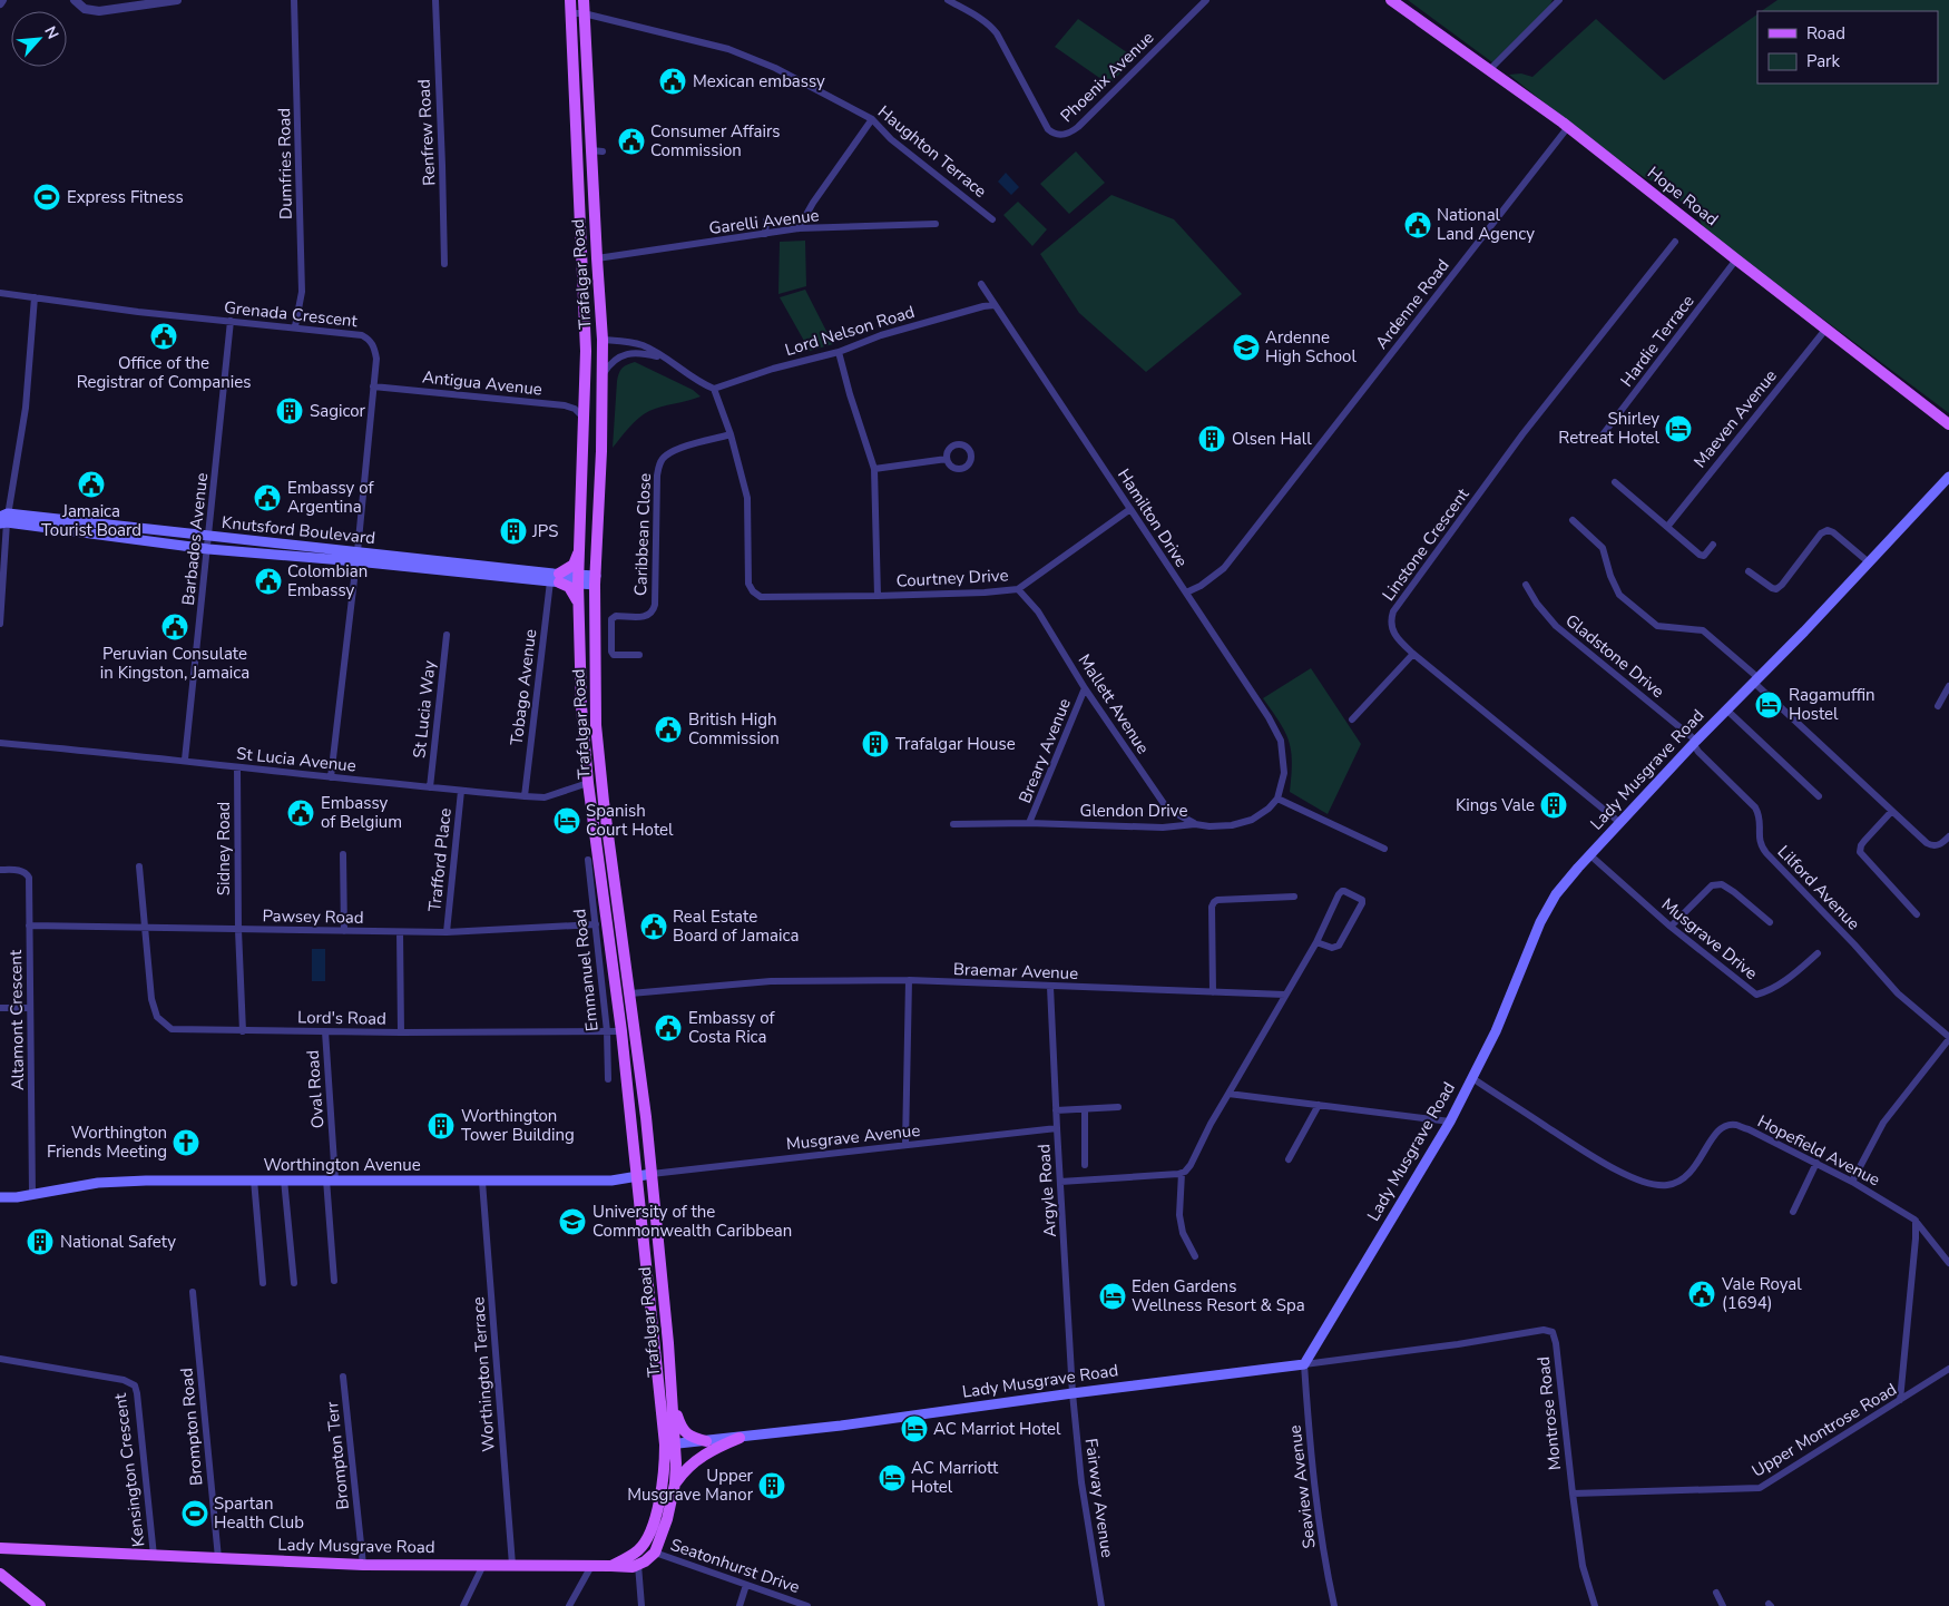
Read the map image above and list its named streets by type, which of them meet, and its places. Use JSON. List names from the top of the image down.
{
  "streets": {
    "main road": [
      "Hope Road",
      "Trafalgar Road",
      "Knutsford Boulevard",
      "Lady Musgrave Road",
      "Worthington Avenue"
    ],
    "street": [
      "Phoenix Avenue",
      "Renfrew Road",
      "Haughton Terrace",
      "Dumfries Road",
      "Garelli Avenue",
      "Ardenne Road",
      "Grenada Crescent",
      "Lord Nelson Road",
      "Hardie Terrace",
      "Antigua Avenue",
      "Maeven Avenue",
      "Hamilton Drive",
      "Caribbean Close",
      "Barbados Avenue",
      "Linstone Crescent",
      "Courtney Drive",
      "Gladstone Drive",
      "Tobago Avenue",
      "Mallett Avenue",
      "St Lucia Way",
      "Breary Avenue",
      "St Lucia Avenue",
      "Glendon Drive",
      "Sidney Road",
      "Trafford Place",
      "Lilford Avenue",
      "Pawsey Road",
      "Musgrave Drive",
      "Emmanuel Road",
      "Braemar Avenue",
      "Lord's Road",
      "Altamont Crescent",
      "Oval Road",
      "Musgrave Avenue",
      "Hopefield Avenue",
      "Argyle Road",
      "Worthington Terrace",
      "Montrose Road",
      "Brompton Road",
      "Upper Montrose Road",
      "Brompton Terr",
      "Kensington Crescent",
      "Seaview Avenue",
      "Fairway Avenue",
      "Seatonhurst Drive"
    ]
  },
  "crossings": [
    ["Haughton Terrace", "Trafalgar Road"],
    ["Dumfries Road", "Grenada Crescent"],
    ["Hope Road", "Ardenne Road"],
    ["Hope Road", "Hardie Terrace"],
    ["Hope Road", "Maeven Avenue"],
    ["Garelli Avenue", "Trafalgar Road"],
    ["Trafalgar Road", "Antigua Avenue"],
    ["Trafalgar Road", "Knutsford Boulevard"],
    ["Trafalgar Road", "St Lucia Avenue"],
    ["Trafalgar Road", "Lady Musgrave Road"],
    ["Trafalgar Road", "Braemar Avenue"],
    ["Trafalgar Road", "Lord's Road"],
    ["Trafalgar Road", "Musgrave Avenue"],
    ["Trafalgar Road", "Worthington Avenue"],
    ["Ardenne Road", "Hamilton Drive"],
    ["Grenada Crescent", "Antigua Avenue"],
    ["Grenada Crescent", "Knutsford Boulevard"],
    ["Grenada Crescent", "Barbados Avenue"],
    ["Grenada Crescent", "St Lucia Avenue"],
    ["Lord Nelson Road", "Hamilton Drive"],
    ["Hamilton Drive", "Courtney Drive"],
    ["Hamilton Drive", "Glendon Drive"],
    ["Knutsford Boulevard", "Barbados Avenue"],
    ["Knutsford Boulevard", "Tobago Avenue"],
    ["Caribbean Close", "Courtney Drive"],
    ["Barbados Avenue", "St Lucia Avenue"],
    ["Linstone Crescent", "Lady Musgrave Road"],
    ["Courtney Drive", "Mallett Avenue"],
    ["Gladstone Drive", "Lady Musgrave Road"],
    ["Gladstone Drive", "Lilford Avenue"],
    ["Tobago Avenue", "St Lucia Avenue"],
    ["Mallett Avenue", "Breary Avenue"],
    ["Mallett Avenue", "Glendon Drive"],
    ["St Lucia Way", "St Lucia Avenue"],
    ["Breary Avenue", "Glendon Drive"],
    ["St Lucia Avenue", "Sidney Road"],
    ["St Lucia Avenue", "Trafford Place"],
    ["Lady Musgrave Road", "Lilford Avenue"],
    ["Lady Musgrave Road", "Musgrave Drive"],
    ["Lady Musgrave Road", "Hopefield Avenue"],
    ["Lady Musgrave Road", "Argyle Road"],
    ["Lady Musgrave Road", "Worthington Terrace"],
    ["Lady Musgrave Road", "Montrose Road"],
    ["Lady Musgrave Road", "Brompton Road"],
    ["Lady Musgrave Road", "Brompton Terr"],
    ["Lady Musgrave Road", "Kensington Crescent"],
    ["Lady Musgrave Road", "Seaview Avenue"],
    ["Lady Musgrave Road", "Fairway Avenue"],
    ["Sidney Road", "Pawsey Road"],
    ["Sidney Road", "Lord's Road"],
    ["Trafford Place", "Pawsey Road"],
    ["Lilford Avenue", "Hopefield Avenue"],
    ["Pawsey Road", "Emmanuel Road"],
    ["Pawsey Road", "Lord's Road"],
    ["Pawsey Road", "Altamont Crescent"],
    ["Emmanuel Road", "Lord's Road"],
    ["Braemar Avenue", "Argyle Road"],
    ["Lord's Road", "Oval Road"],
    ["Altamont Crescent", "Worthington Avenue"],
    ["Oval Road", "Worthington Avenue"],
    ["Musgrave Avenue", "Worthington Avenue"],
    ["Musgrave Avenue", "Argyle Road"],
    ["Worthington Avenue", "Worthington Terrace"],
    ["Argyle Road", "Fairway Avenue"],
    ["Montrose Road", "Upper Montrose Road"],
    ["Montrose Road", "Seaview Avenue"]
  ],
  "places": {
    "public building": [
      "Mexican embassy",
      "Consumer Affairs Commission",
      "National Land Agency",
      "Office of the Registrar of Companies",
      "Jamaica Tourist Board",
      "Embassy of Argentina",
      "Colombian Embassy",
      "Peruvian Consulate in Kingston, Jamaica",
      "British High Commission",
      "Embassy of Belgium",
      "Real Estate Board of Jamaica",
      "Embassy of Costa Rica",
      "Vale Royal (1694)"
    ],
    "sports": ["Express Fitness", "Spartan Health Club"],
    "school or university": ["Ardenne High School", "University of the Commonwealth Caribbean"],
    "building": [
      "Sagicor",
      "Olsen Hall",
      "JPS",
      "Trafalgar House",
      "Kings Vale",
      "Worthington Tower Building",
      "National Safety",
      "Upper Musgrave Manor"
    ],
    "hotel": [
      "Shirley Retreat Hotel",
      "Ragamuffin Hostel",
      "Spanish Court Hotel",
      "Eden Gardens Wellness Resort & Spa",
      "AC Marriot Hotel",
      "AC Marriott Hotel"
    ],
    "church": ["Worthington Friends Meeting"]
  },
  "legend": ["Road", "Park"],
  "north": "top right"
}
